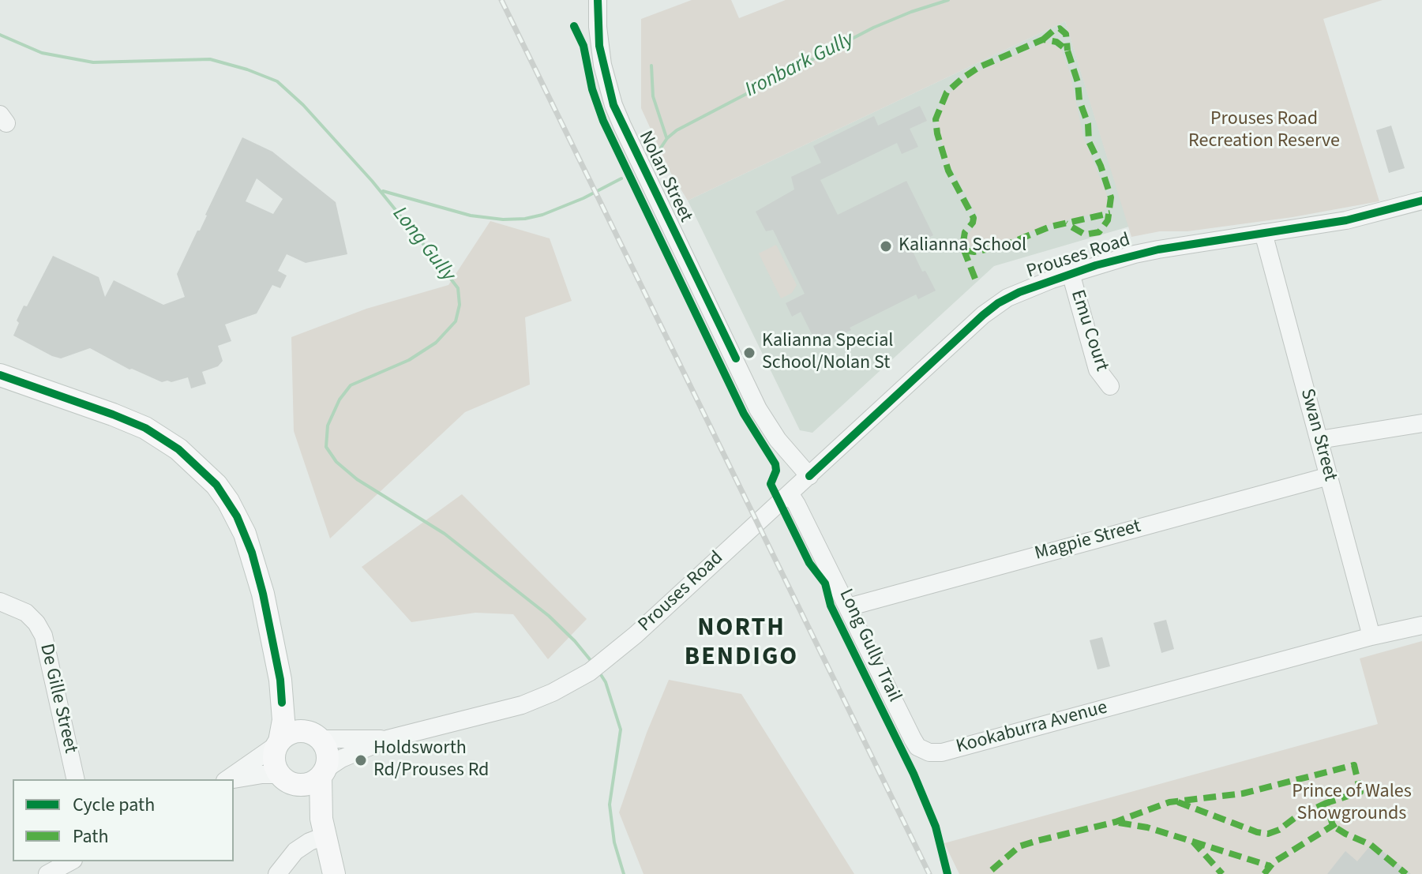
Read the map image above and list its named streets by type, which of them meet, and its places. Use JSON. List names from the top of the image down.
{
  "streets": {
    "street": [
      "Nolan Street",
      "Prouses Road",
      "Emu Court",
      "Swan Street",
      "Magpie Street",
      "De Gille Street",
      "Kookaburra Avenue"
    ],
    "cycle path": ["Long Gully Trail"]
  },
  "crossings": [
    ["Nolan Street", "Prouses Road"],
    ["Prouses Road", "Emu Court"],
    ["Prouses Road", "Swan Street"],
    ["Prouses Road", "Kookaburra Avenue"],
    ["Swan Street", "Magpie Street"],
    ["Swan Street", "Kookaburra Avenue"],
    ["Magpie Street", "Kookaburra Avenue"]
  ],
  "districts": ["NORTH BENDIGO"],
  "water": ["Ironbark Gully", "Long Gully"],
  "parks": ["Prouses Road Recreation Reserve", "Prince of Wales Showgrounds"],
  "places": ["Kalianna School", "Kalianna Special School/Nolan St", "Holdsworth Rd/Prouses Rd"],
  "legend": ["Cycle path", "Path"]
}
